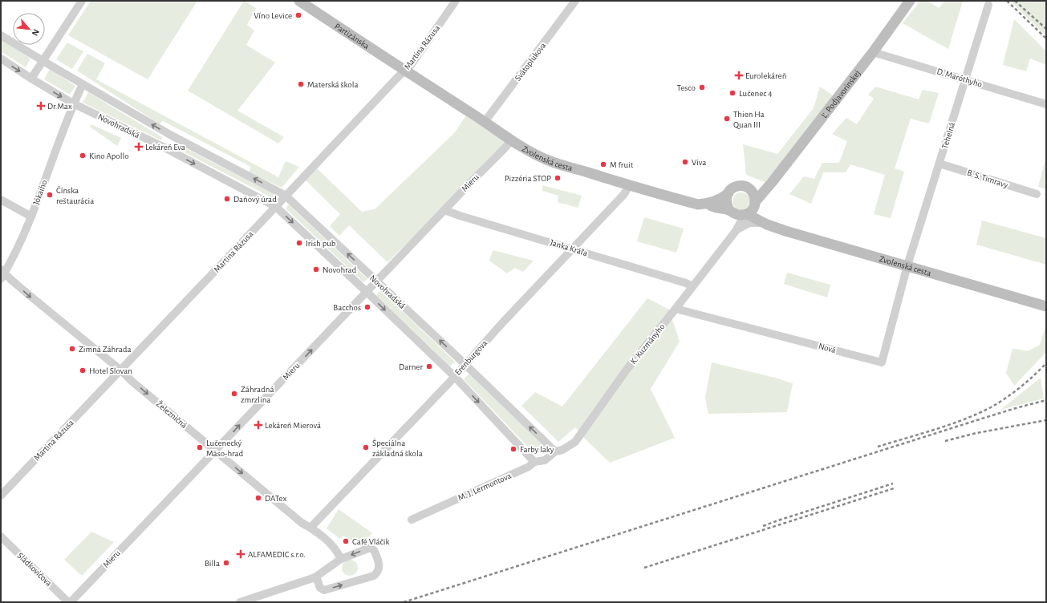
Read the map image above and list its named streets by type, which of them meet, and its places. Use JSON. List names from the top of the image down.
{
  "streets": {
    "street": [
      "Partizánska",
      "Martina Rázusa",
      "Svätoplukova",
      "D. Maróthyho",
      "Ľ. Podjavorinskej",
      "Novohradská",
      "Tehelná",
      "Zvolenská cesta",
      "B. S. Timravy",
      "Mieru",
      "Jókaiho",
      "Janka Kráľa",
      "K. Kuzmányho",
      "Nová",
      "Erenburgova",
      "Železničná",
      "M. J. Lermontova",
      "Sládkovičova"
    ]
  },
  "crossings": [
    ["Partizánska", "Martina Rázusa"],
    ["Partizánska", "Zvolenská cesta"],
    ["Martina Rázusa", "Novohradská"],
    ["Martina Rázusa", "Zvolenská cesta"],
    ["Martina Rázusa", "Železničná"],
    ["Svätoplukova", "Zvolenská cesta"],
    ["D. Maróthyho", "Ľ. Podjavorinskej"],
    ["D. Maróthyho", "Tehelná"],
    ["Ľ. Podjavorinskej", "Zvolenská cesta"],
    ["Novohradská", "Mieru"],
    ["Novohradská", "Jókaiho"],
    ["Novohradská", "K. Kuzmányho"],
    ["Novohradská", "Erenburgova"],
    ["Novohradská", "M. J. Lermontova"],
    ["Tehelná", "Zvolenská cesta"],
    ["Tehelná", "B. S. Timravy"],
    ["Tehelná", "Nová"],
    ["Zvolenská cesta", "Mieru"],
    ["Zvolenská cesta", "K. Kuzmányho"],
    ["Zvolenská cesta", "Nová"],
    ["Zvolenská cesta", "Erenburgova"],
    ["Mieru", "Janka Kráľa"],
    ["Mieru", "Železničná"],
    ["Mieru", "Sládkovičova"],
    ["Jókaiho", "Železničná"],
    ["Janka Kráľa", "K. Kuzmányho"],
    ["Janka Kráľa", "Erenburgova"],
    ["K. Kuzmányho", "Nová"],
    ["K. Kuzmányho", "M. J. Lermontova"],
    ["Erenburgova", "Železničná"]
  ],
  "one_way": ["Železničná"],
  "places": {
    "other": [
      "Víno Levice",
      "Materská škola",
      "Tesco",
      "Lučenec 4",
      "Thien Ha Quan III",
      "Kino Apollo",
      "Viva",
      "M fruit",
      "Pizzéria STOP",
      "Čínska reštaurácia",
      "Daňový úrad",
      "Irish pub",
      "Novohrad",
      "Bacchos",
      "Zimná Záhrada",
      "Darner",
      "Hotel Slovan",
      "Záhradná zmrzlina",
      "Lučenecký Mäso-hrad",
      "Špeciálna základná škola",
      "Farby laky",
      "DATex",
      "Café Vláčik",
      "Billa"
    ],
    "health": [
      "Eurolekáreň",
      "Dr.Max",
      "Lekáreň Eva",
      "Lekáreň Mierová",
      "ALFAMEDIC s.r.o."
    ]
  },
  "north": "bottom right"
}
